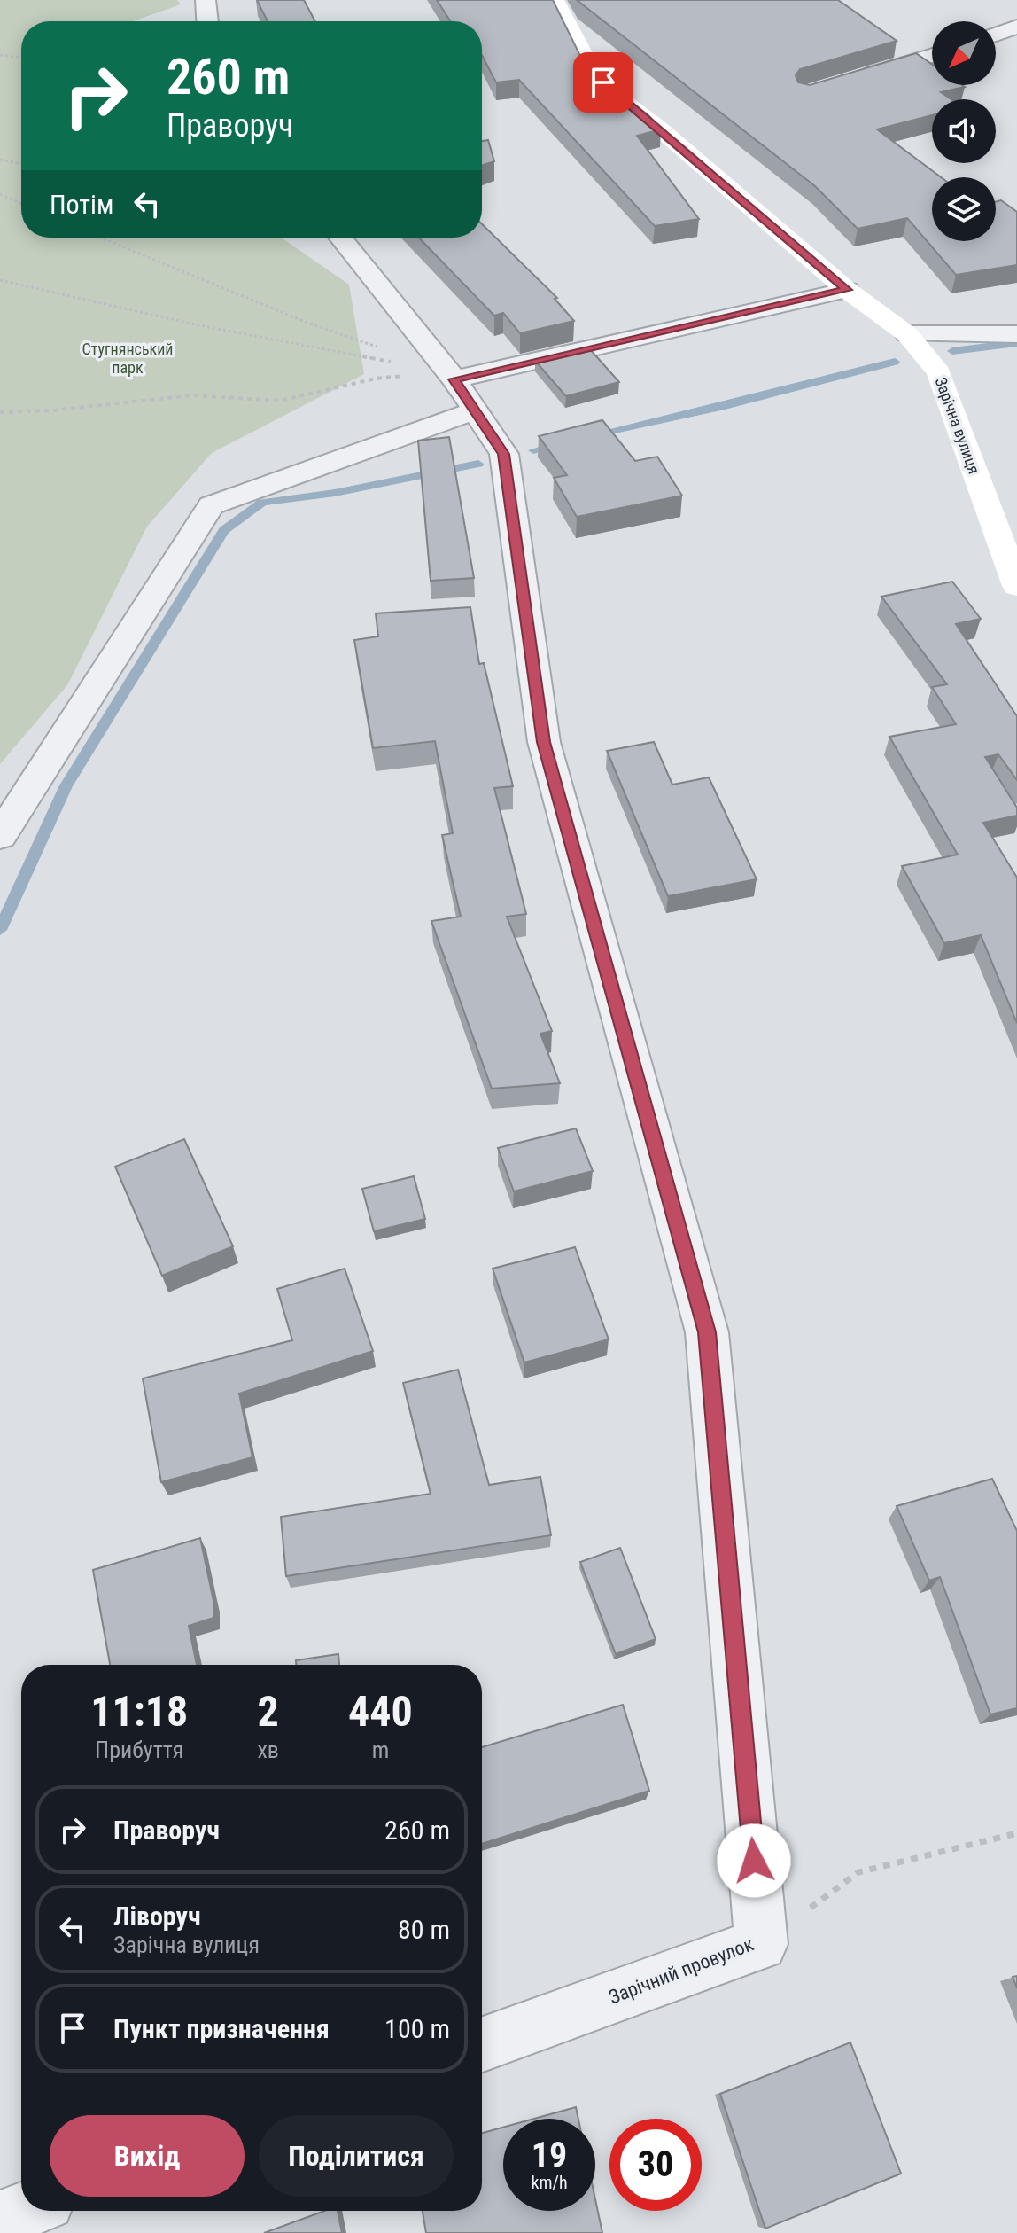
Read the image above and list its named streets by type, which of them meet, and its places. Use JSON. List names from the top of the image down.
{
  "streets": {
    "street": ["Зарічна вулиця", "Зарічний провулок"]
  },
  "parks": ["Стугнянський парк"],
  "north": "bottom left",
  "page": {
    "turn": ["260 m", "Праворуч"],
    "then": "Потім",
    "eta": [
      "11:18",
      "Прибуття",
      "2",
      "хв",
      "440",
      "m"
    ],
    "list": [
      {
        "name": "Праворуч",
        "value": "260 m"
      },
      {
        "name": "Ліворуч",
        "note": "Зарічна вулиця",
        "value": "80 m"
      },
      {
        "name": "Пункт призначення",
        "value": "100 m"
      }
    ],
    "buttons": ["Вихід", "Поділитися"],
    "speed": "19 km/h",
    "limit": "30"
  }
}
